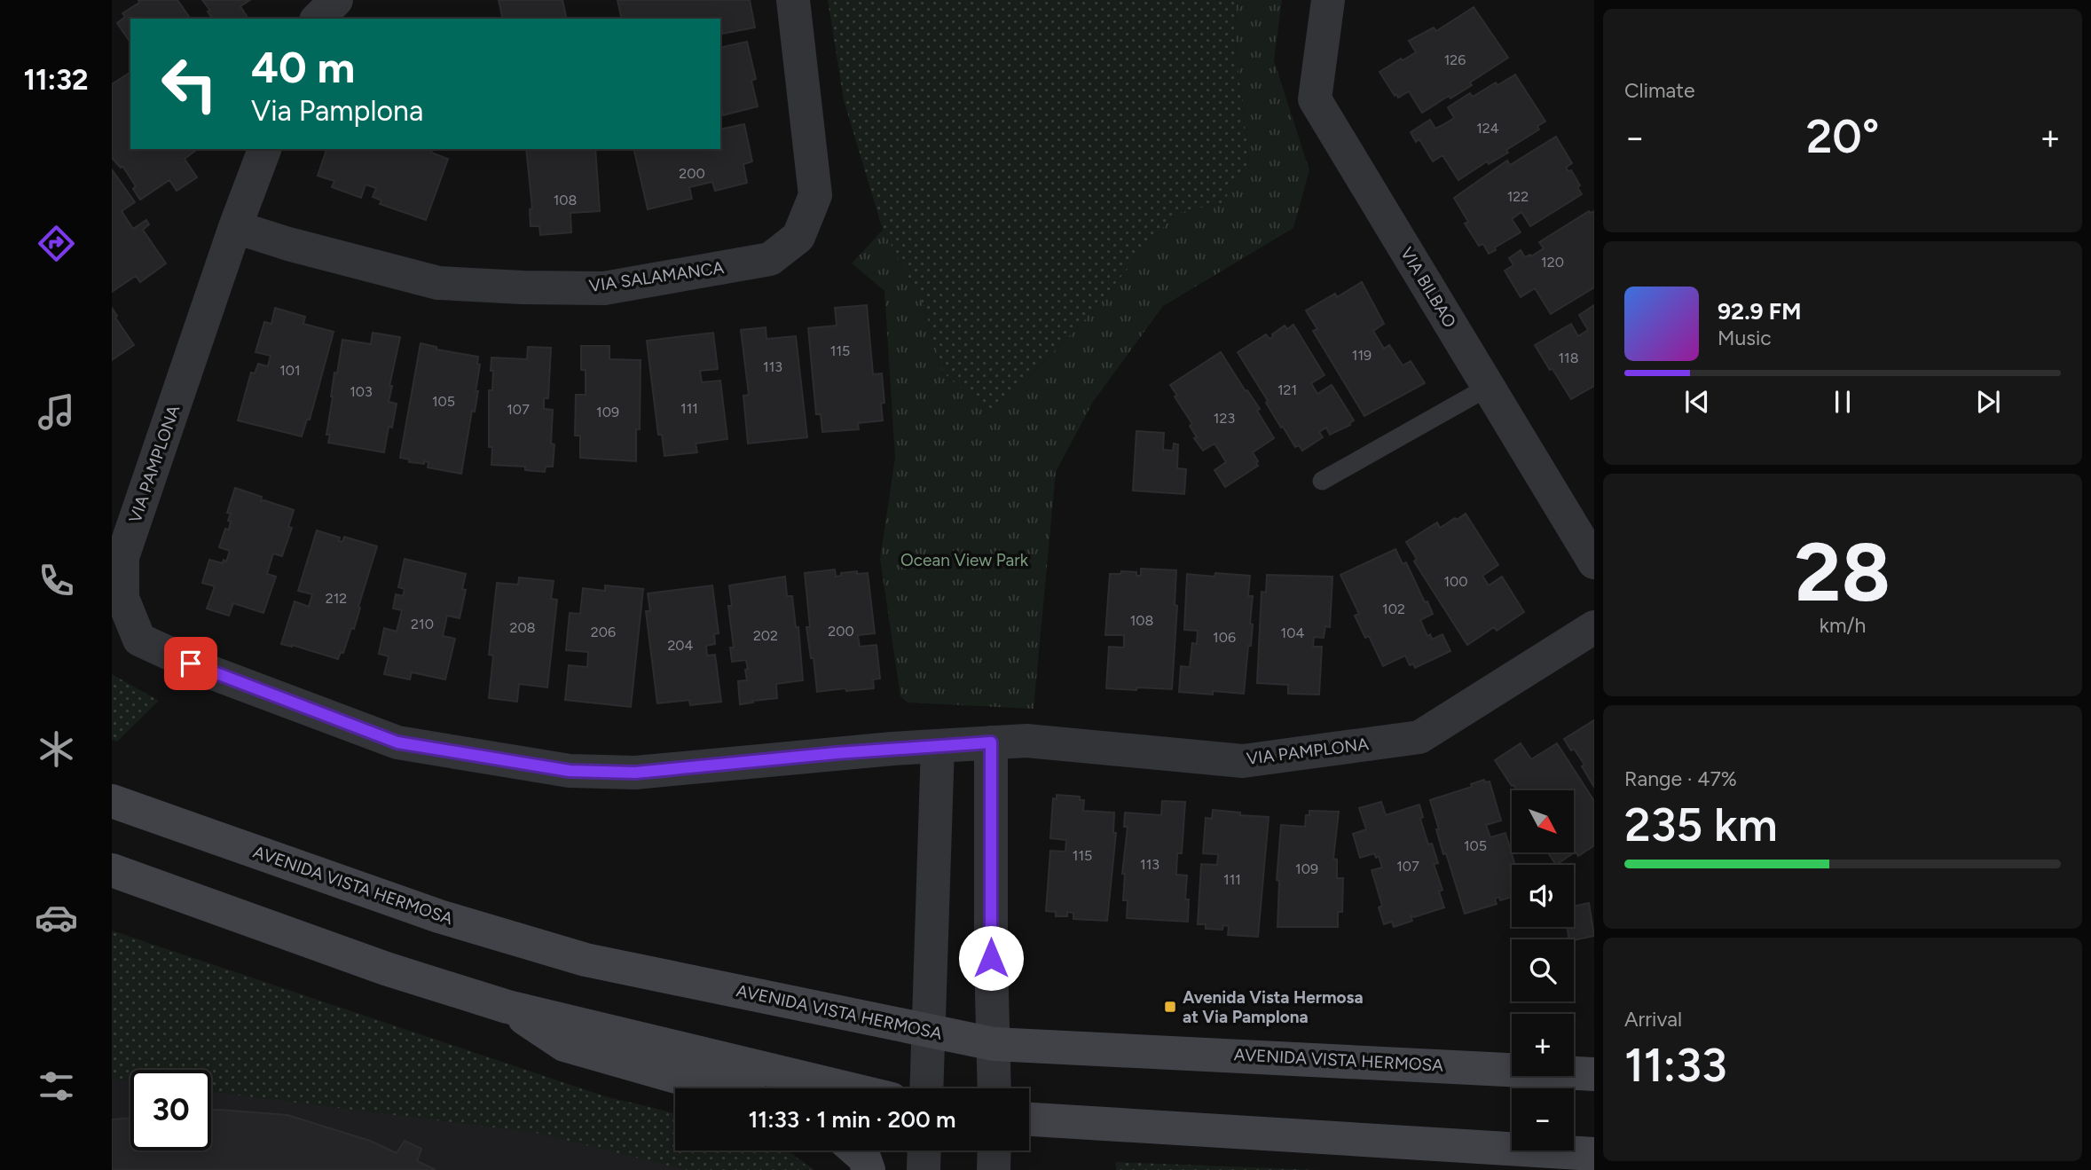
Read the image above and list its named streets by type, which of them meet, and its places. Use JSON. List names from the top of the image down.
{
  "streets": {
    "main road": ["AVENIDA VISTA HERMOSA"],
    "street": ["VIA SALAMANCA", "VIA BILBAO", "VIA PAMPLONA"]
  },
  "crossings": [
    ["VIA SALAMANCA", "VIA PAMPLONA"]
  ],
  "parks": ["Ocean View Park"],
  "places": {
    "transit": ["Avenida Vista Hermosa at Via Pamplona"]
  },
  "house_numbers": [
    "126",
    "124",
    "200",
    "122",
    "108",
    "120",
    "115",
    "119",
    "118",
    "113",
    "101",
    "121",
    "103",
    "105",
    "111",
    "107",
    "109",
    "123",
    "100",
    "212",
    "102",
    "108",
    "210",
    "208",
    "200",
    "206",
    "104",
    "202",
    "106",
    "204",
    "105",
    "115",
    "113",
    "107",
    "109",
    "111"
  ],
  "north": "bottom right",
  "page": {
    "tabs": "11:32",
    "tile": [
      "Climate",
      ["28", "km/h"],
      ["Range · 47%", "235 km"],
      ["Arrival", "11:33"]
    ],
    "turn": ["40 m", "Via Pamplona"],
    "heat": ["−", "20°", "+"],
    "song": ["92.9 FM", "Music"],
    "map_buttons": ["+", "−"],
    "limit": "30",
    "trip": "11:33 · 1 min · 200 m"
  }
}
